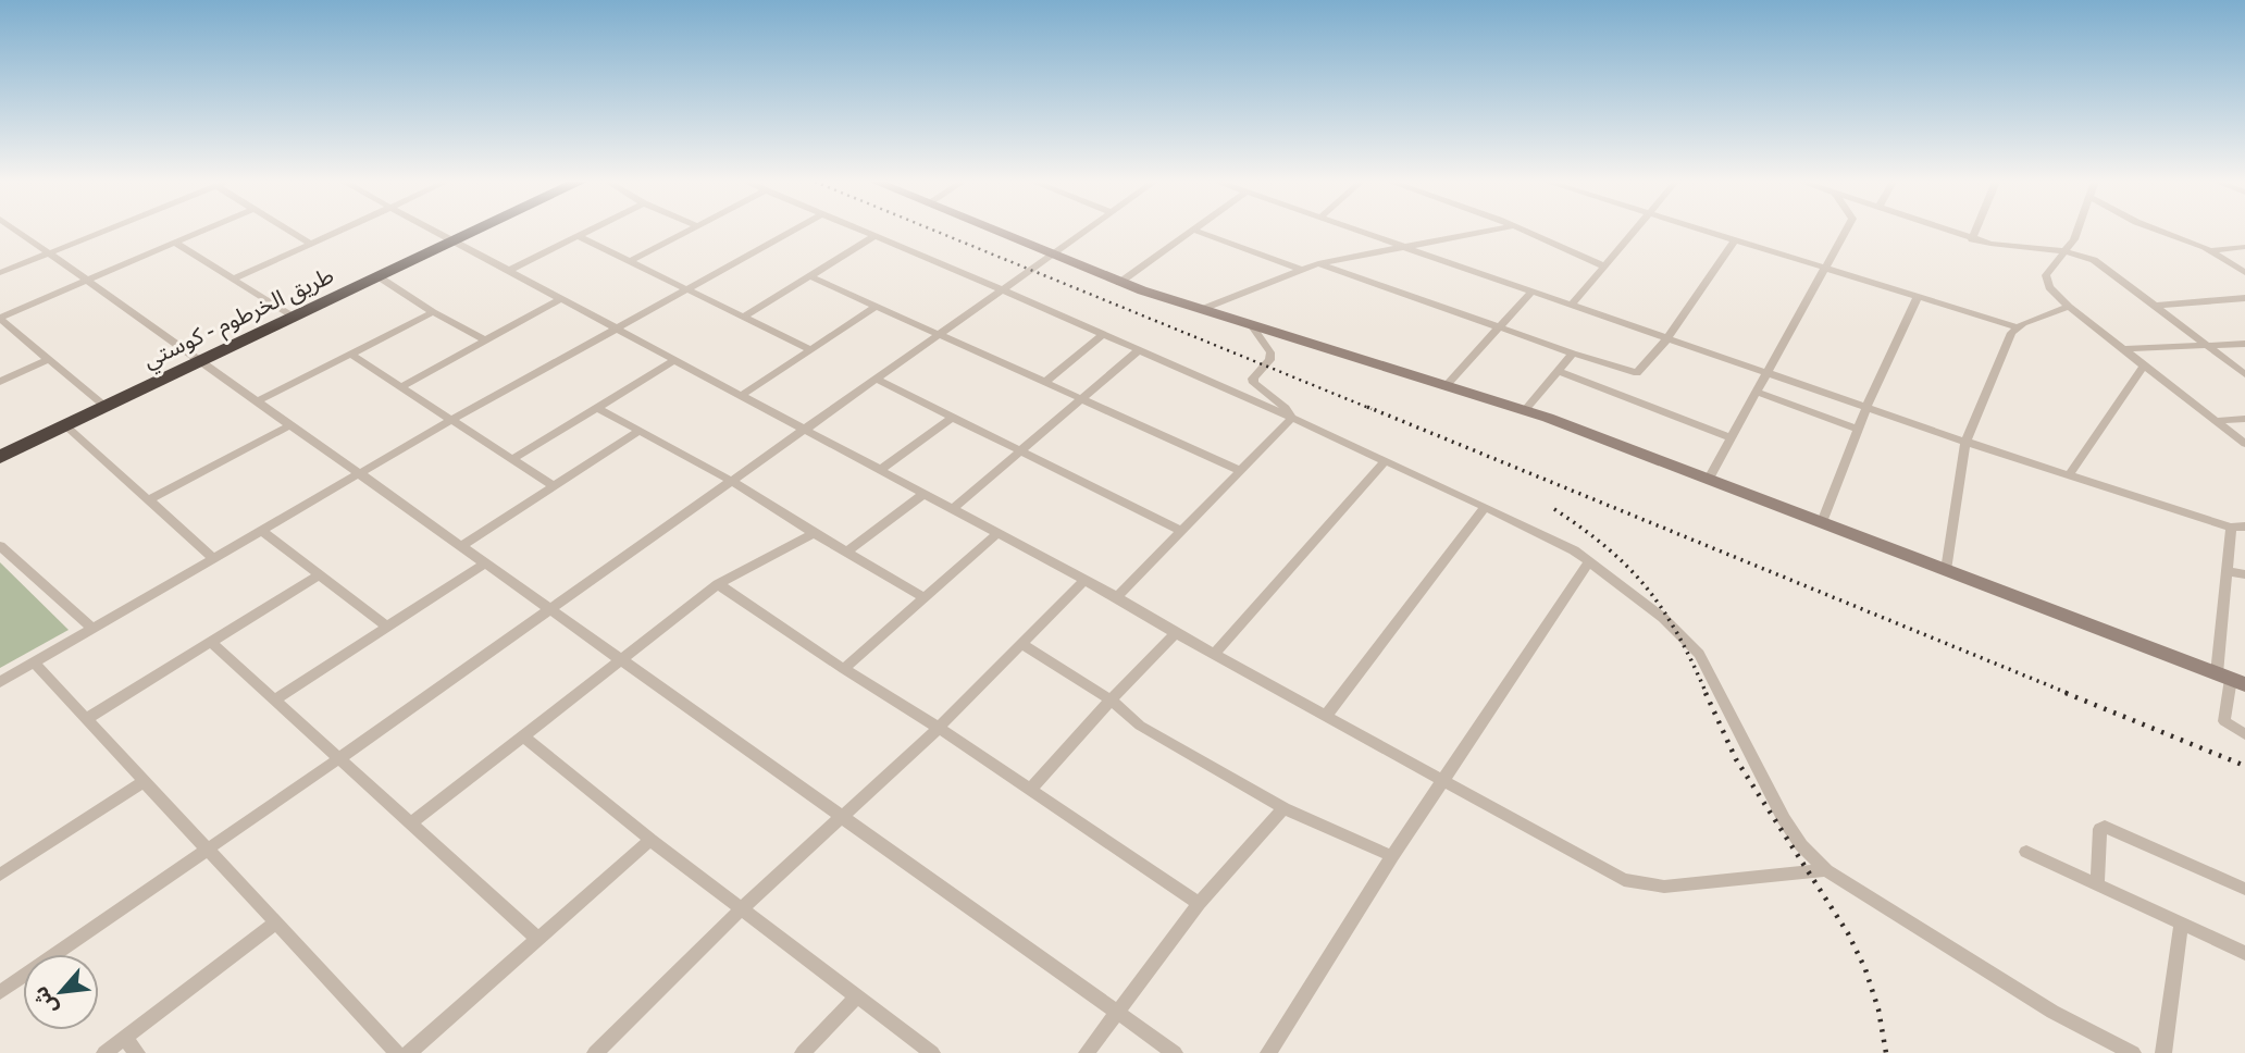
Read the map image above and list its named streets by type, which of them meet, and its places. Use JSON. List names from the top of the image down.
{
  "streets": {
    "highway": ["طريق الخرطوم - كوستي"]
  },
  "north": "bottom left"
}
